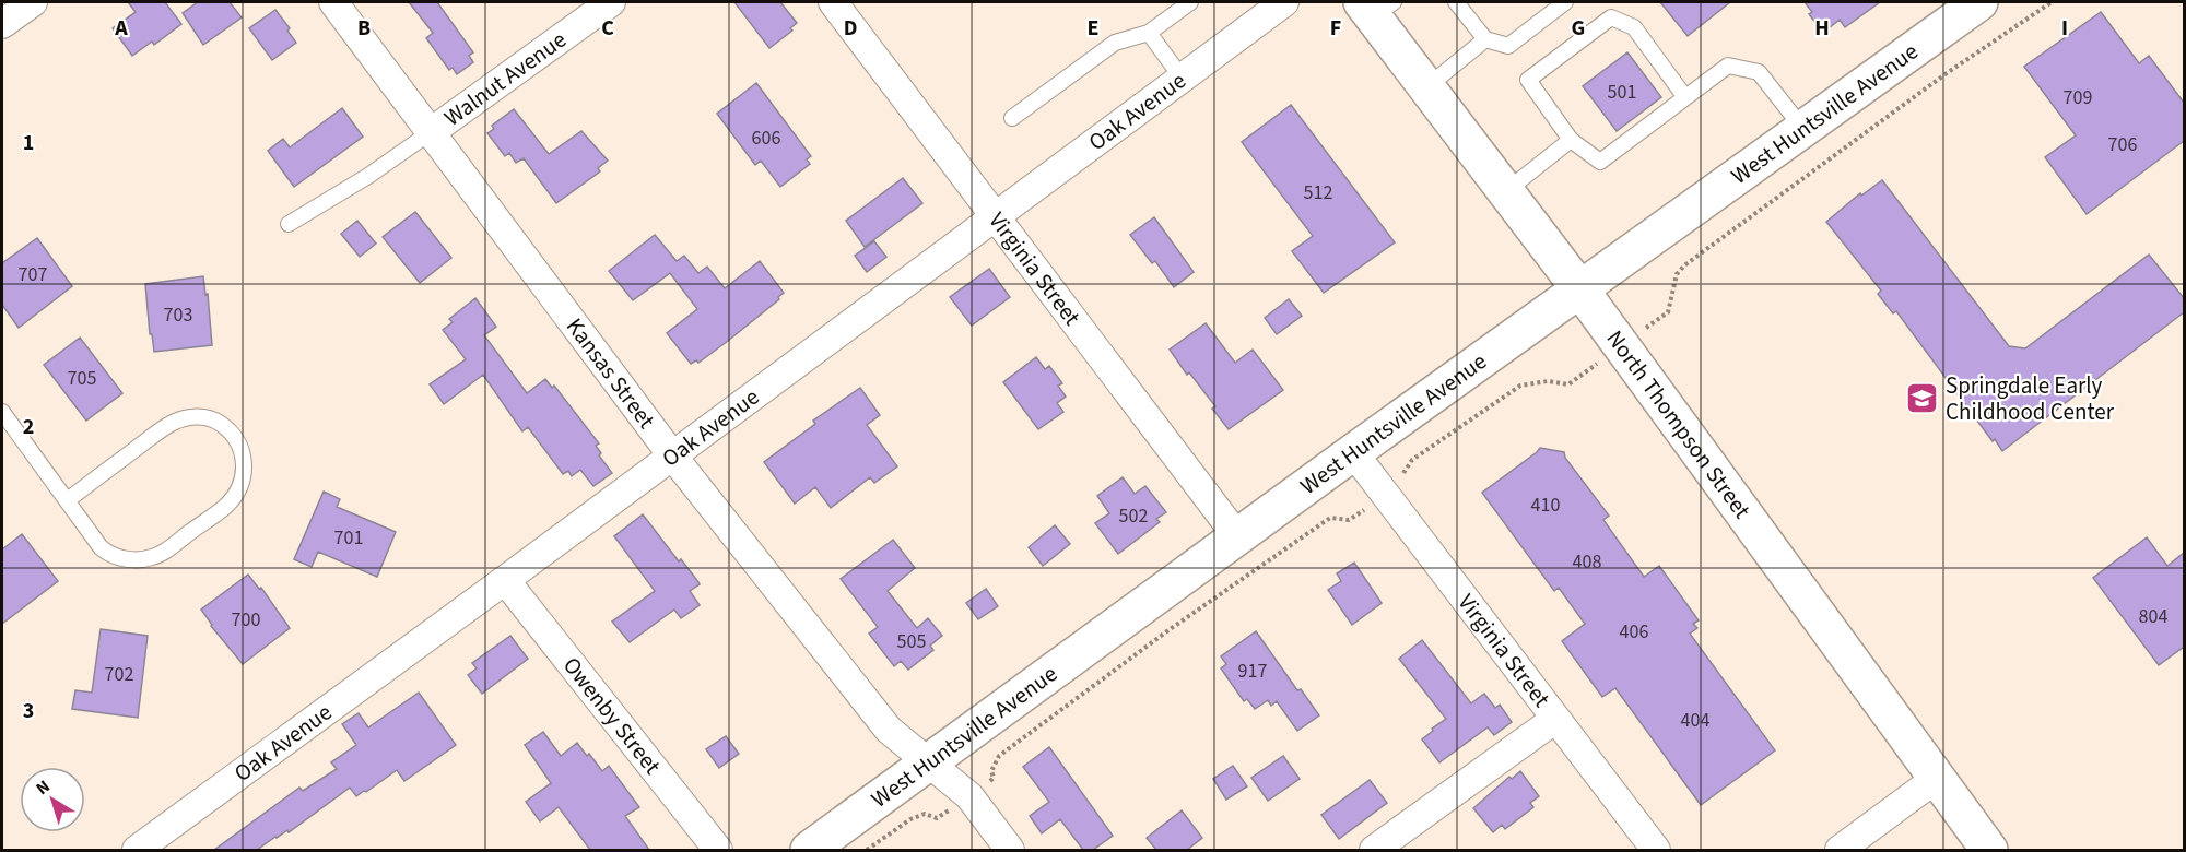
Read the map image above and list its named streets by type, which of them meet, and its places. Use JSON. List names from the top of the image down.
{
  "streets": {
    "main road": ["West Huntsville Avenue", "North Thompson Street"],
    "street": [
      "Walnut Avenue",
      "Oak Avenue",
      "Virginia Street",
      "Kansas Street",
      "Owenby Street"
    ]
  },
  "crossings": [
    ["Walnut Avenue", "Kansas Street"],
    ["Oak Avenue", "Virginia Street"],
    ["Oak Avenue", "Kansas Street"],
    ["Oak Avenue", "Owenby Street"],
    ["West Huntsville Avenue", "Virginia Street"],
    ["West Huntsville Avenue", "Kansas Street"],
    ["West Huntsville Avenue", "North Thompson Street"]
  ],
  "places": {
    "school or university": ["Springdale Early Childhood Center"]
  },
  "house_numbers": [
    "501",
    "709",
    "606",
    "706",
    "512",
    "707",
    "703",
    "705",
    "410",
    "502",
    "701",
    "408",
    "804",
    "700",
    "406",
    "505",
    "917",
    "702",
    "404"
  ],
  "north": "top left",
  "grid": {
    "columns": [
      "A",
      "B",
      "C",
      "D",
      "E",
      "F",
      "G",
      "H",
      "I"
    ],
    "rows": ["1", "2", "3"]
  }
}
